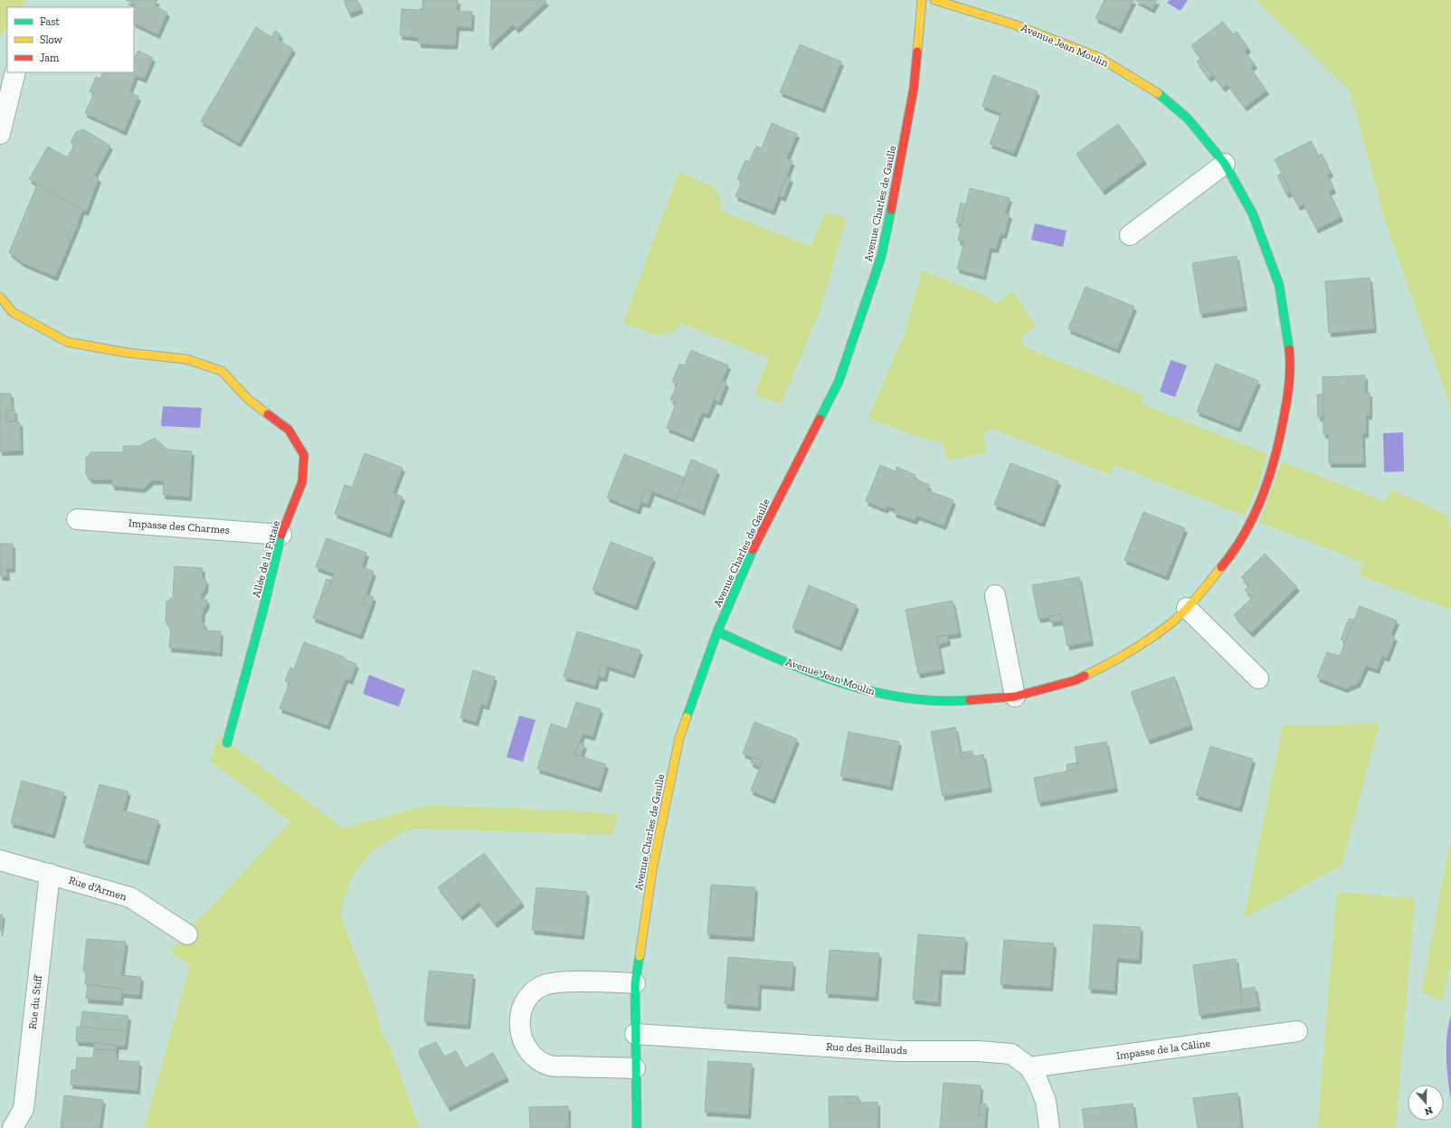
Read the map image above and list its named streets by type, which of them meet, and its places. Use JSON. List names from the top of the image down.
{
  "streets": {
    "street": [
      "Avenue Jean Moulin",
      "Avenue Charles de Gaulle",
      "Impasse des Charmes",
      "Allée de la Futaie",
      "Rue d'Armen",
      "Rue du Stiff",
      "Rue des Baillauds",
      "Impasse de la Câline"
    ]
  },
  "crossings": [
    ["Avenue Jean Moulin", "Avenue Charles de Gaulle"],
    ["Avenue Charles de Gaulle", "Rue des Baillauds"],
    ["Impasse des Charmes", "Allée de la Futaie"],
    ["Rue d'Armen", "Rue du Stiff"],
    ["Rue des Baillauds", "Impasse de la Câline"]
  ],
  "legend": ["Fast", "Slow", "Jam"],
  "north": "bottom"
}
